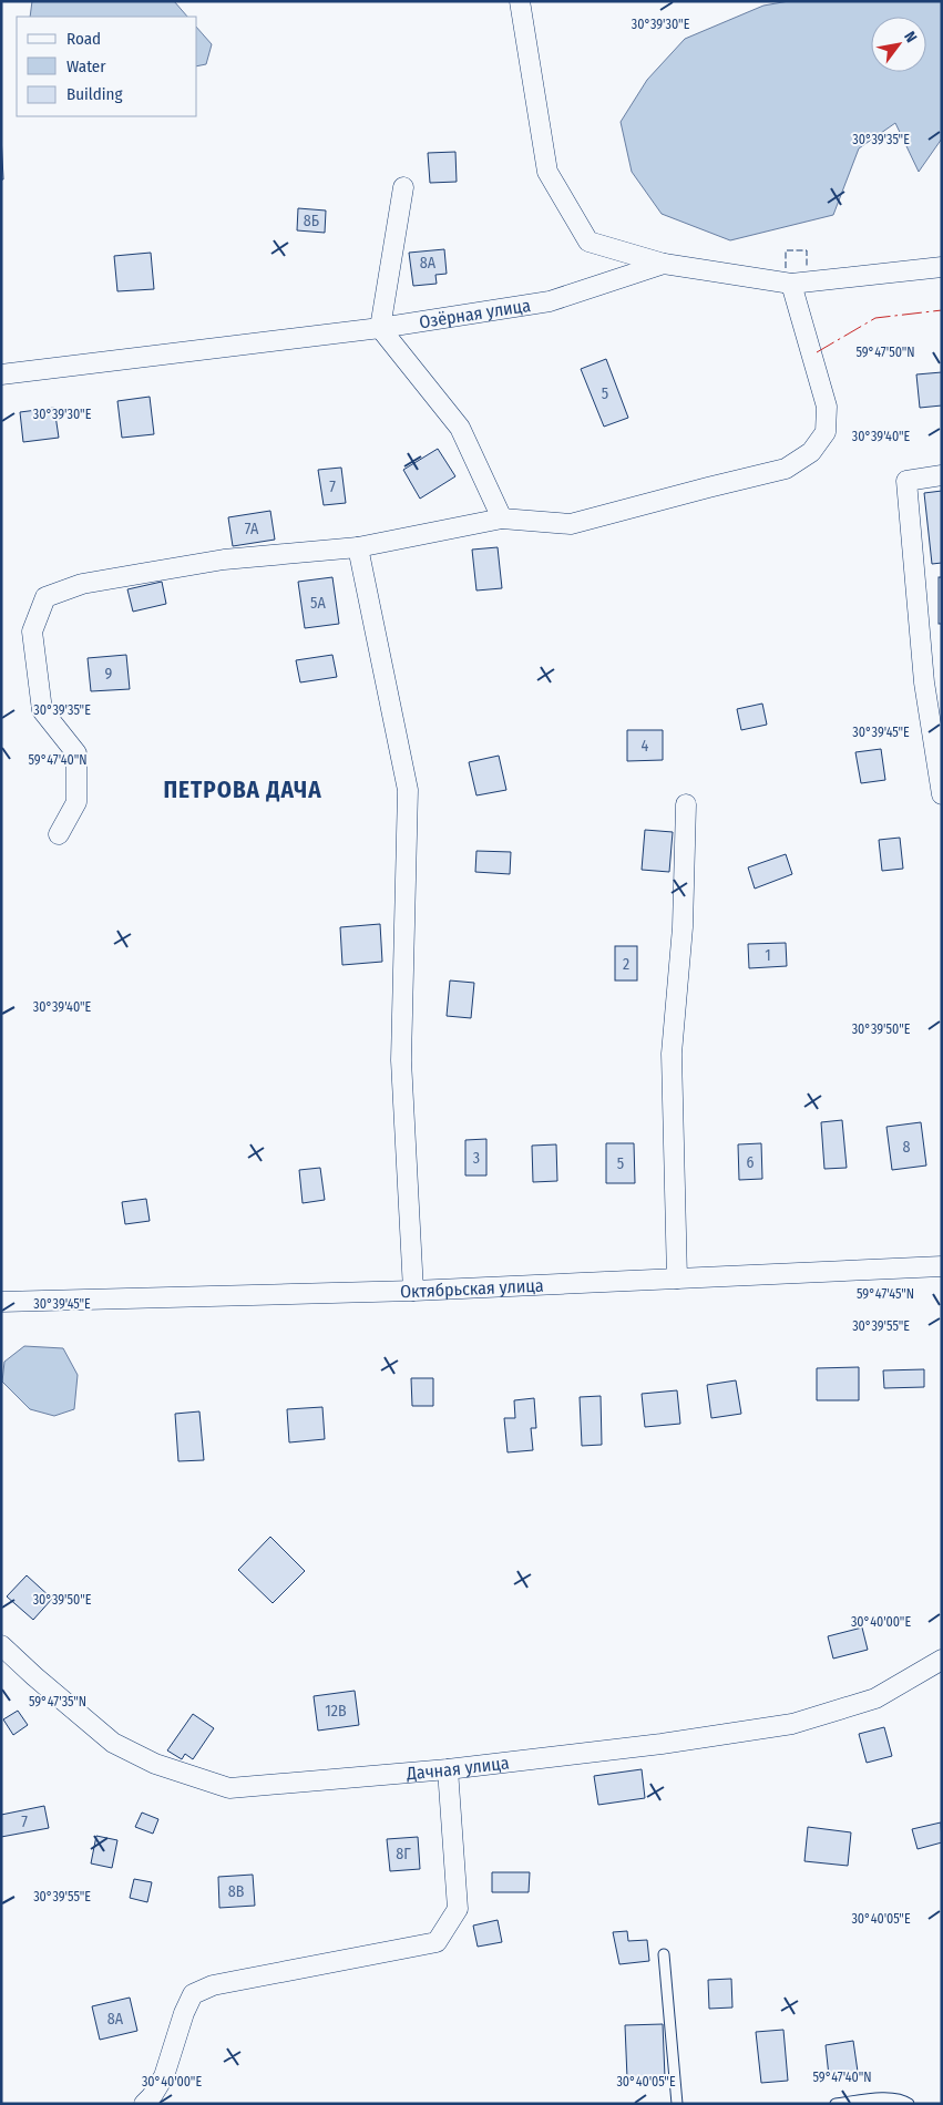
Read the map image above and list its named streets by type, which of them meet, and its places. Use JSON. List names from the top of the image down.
{
  "streets": {
    "street": ["Озёрная улица", "Октябрьская улица", "Дачная улица"]
  },
  "districts": ["ПЕТРОВА ДАЧА"],
  "house_numbers": [
    "8Б",
    "8А",
    "5",
    "7",
    "7А",
    "5А",
    "9",
    "4",
    "1",
    "2",
    "8",
    "3",
    "6",
    "5",
    "12В",
    "7",
    "8Г",
    "8В",
    "8А"
  ],
  "legend": ["Road", "Water", "Building"],
  "north": "top right",
  "coordinates": [
    "30°39'30\"E",
    "30°39'35\"E",
    "59°47'50\"N",
    "30°39'40\"E",
    "30°39'45\"E",
    "59°47'40\"N",
    "30°39'50\"E",
    "59°47'45\"N",
    "30°39'55\"E",
    "30°40'00\"E",
    "59°47'35\"N",
    "30°40'05\"E"
  ]
}
